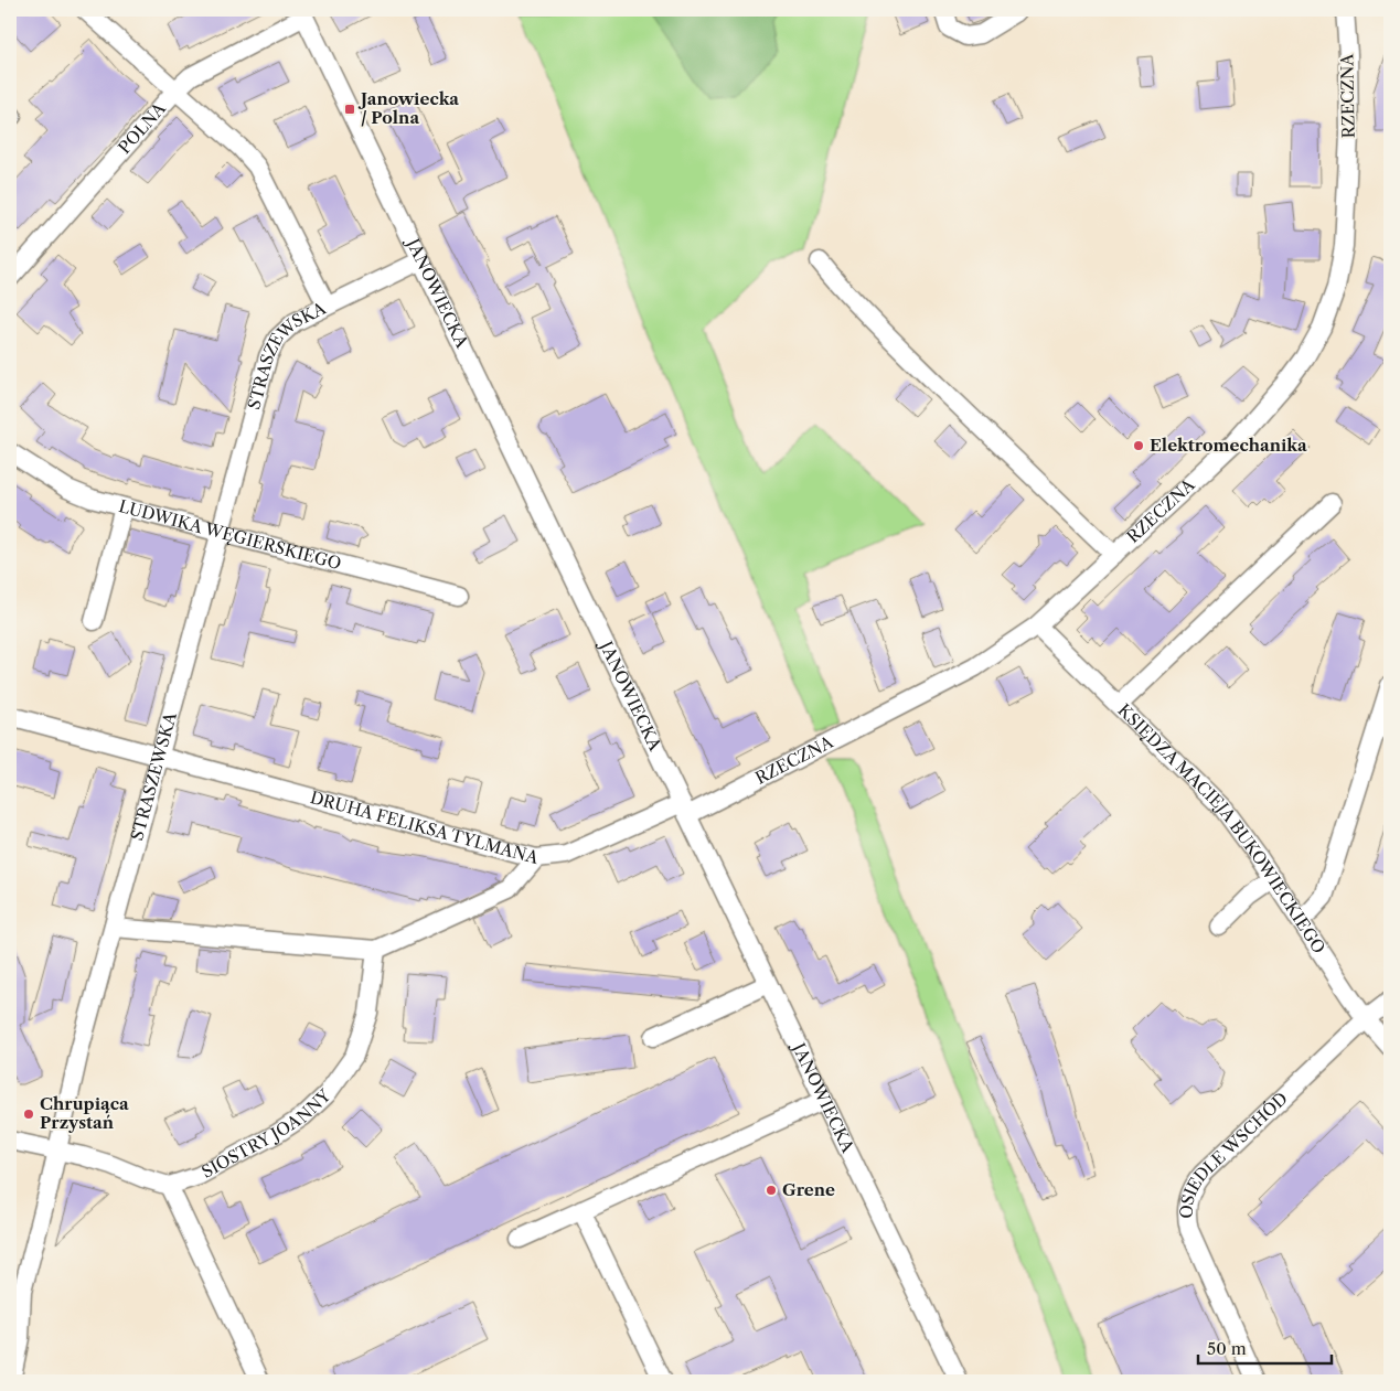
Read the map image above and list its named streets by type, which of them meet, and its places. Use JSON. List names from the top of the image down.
{
  "streets": {
    "street": [
      "RZECZNA",
      "POLNA",
      "JANOWIECKA",
      "STRASZEWSKA",
      "LUDWIKA WĘGIERSKIEGO",
      "DRUHA FELIKSA TYLMANA",
      "KSIĘDZA MACIEJA BUKOWIECKIEGO",
      "SIOSTRY JOANNY",
      "OSIEDLE WSCHÓD"
    ]
  },
  "crossings": [
    ["RZECZNA", "JANOWIECKA"],
    ["RZECZNA", "DRUHA FELIKSA TYLMANA"],
    ["RZECZNA", "KSIĘDZA MACIEJA BUKOWIECKIEGO"],
    ["POLNA", "JANOWIECKA"],
    ["JANOWIECKA", "STRASZEWSKA"],
    ["JANOWIECKA", "DRUHA FELIKSA TYLMANA"],
    ["STRASZEWSKA", "LUDWIKA WĘGIERSKIEGO"],
    ["STRASZEWSKA", "DRUHA FELIKSA TYLMANA"],
    ["KSIĘDZA MACIEJA BUKOWIECKIEGO", "OSIEDLE WSCHÓD"]
  ],
  "places": {
    "transit": ["Janowiecka / Polna"],
    "other": ["Elektromechanika", "Chrupiąca Przystań", "Grene"]
  },
  "scale_bar": "50 m"
}
